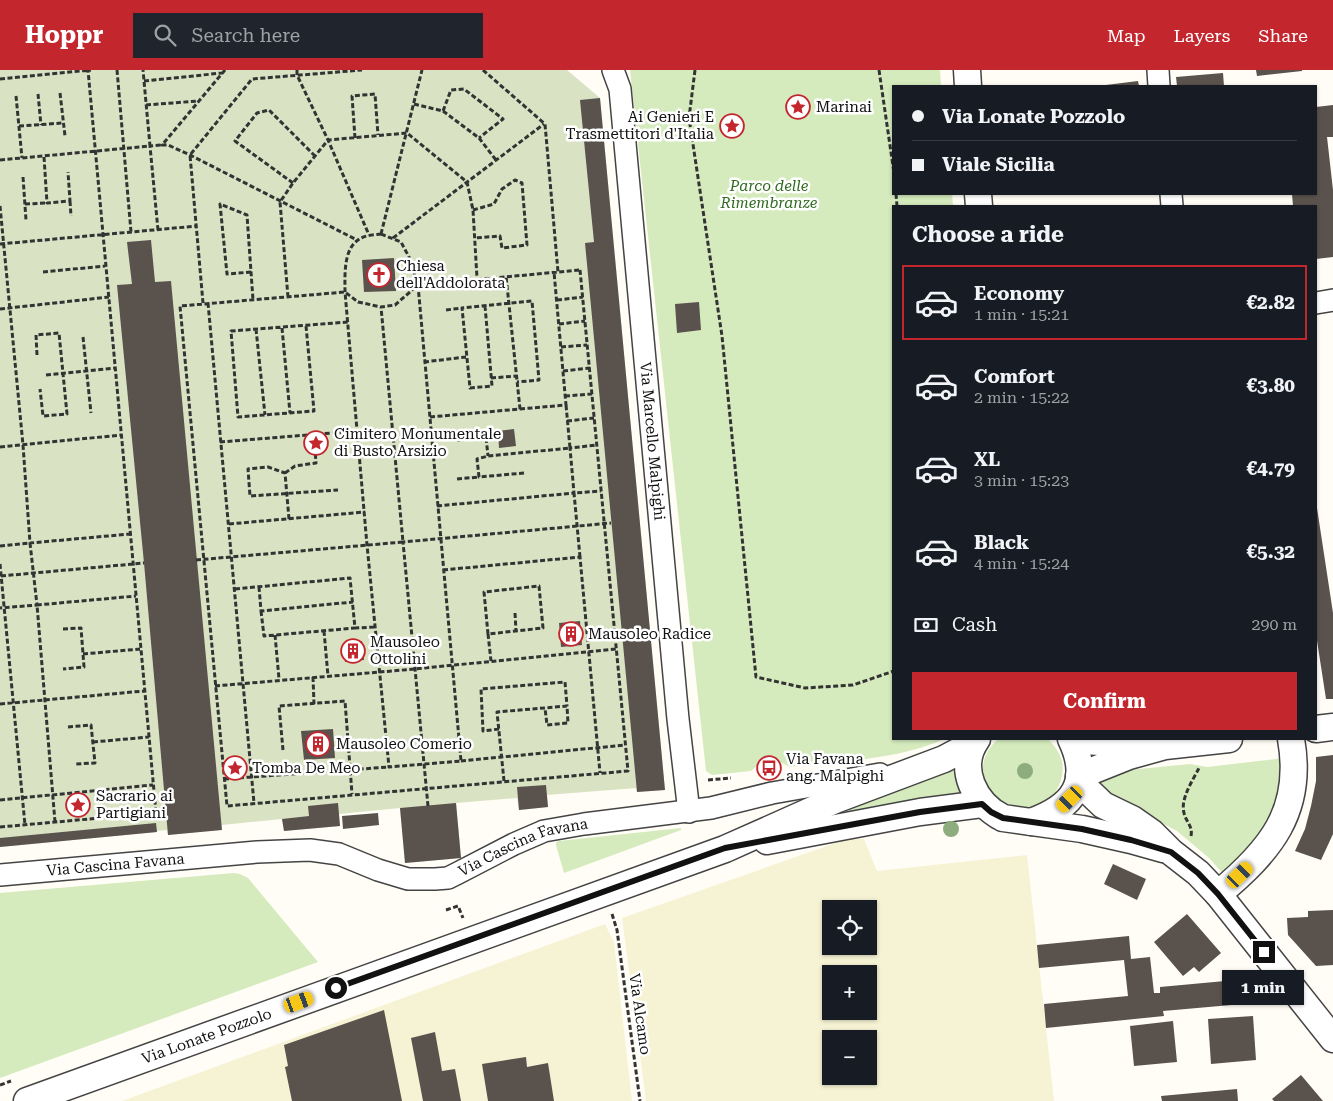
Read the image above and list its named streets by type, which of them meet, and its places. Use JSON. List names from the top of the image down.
{
  "streets": {
    "street": ["Via Marcello Malpighi", "Via Cascina Favana", "Via Lonate Pozzolo"],
    "path": ["Via Alcamo"]
  },
  "crossings": [
    ["Via Marcello Malpighi", "Via Cascina Favana"]
  ],
  "parks": ["Parco delle Rimembranze"],
  "places": {
    "place": [
      "Marinai",
      "Ai Genieri E Trasmettitori d'Italia",
      "Cimitero Monumentale di Busto Arsizio",
      "Tomba De Meo",
      "Sacrario ai Partigiani"
    ],
    "church": ["Chiesa dell'Addolorata"],
    "building": ["Mausoleo Radice", "Mausoleo Ottolini", "Mausoleo Comerio"],
    "bus stop": ["Via Favana ang. Malpighi"]
  },
  "page": {
    "header": "Hoppr",
    "search": "Search here",
    "nav": ["Map", "Layers", "Share"],
    "banner": ["Via Lonate Pozzolo", "Viale Sicilia"],
    "heading": "Choose a ride",
    "list": [
      {
        "name": "Economy",
        "note": "1 min · 15:21",
        "value": "€2.82"
      },
      {
        "name": "Comfort",
        "note": "2 min · 15:22",
        "value": "€3.80"
      },
      {
        "name": "XL",
        "note": "3 min · 15:23",
        "value": "€4.79"
      },
      {
        "name": "Black",
        "note": "4 min · 15:24",
        "value": "€5.32"
      }
    ],
    "pay": ["Cash", "290 m"],
    "buttons": "Confirm",
    "map_buttons": ["+", "−"],
    "bubble": "1 min"
  }
}
